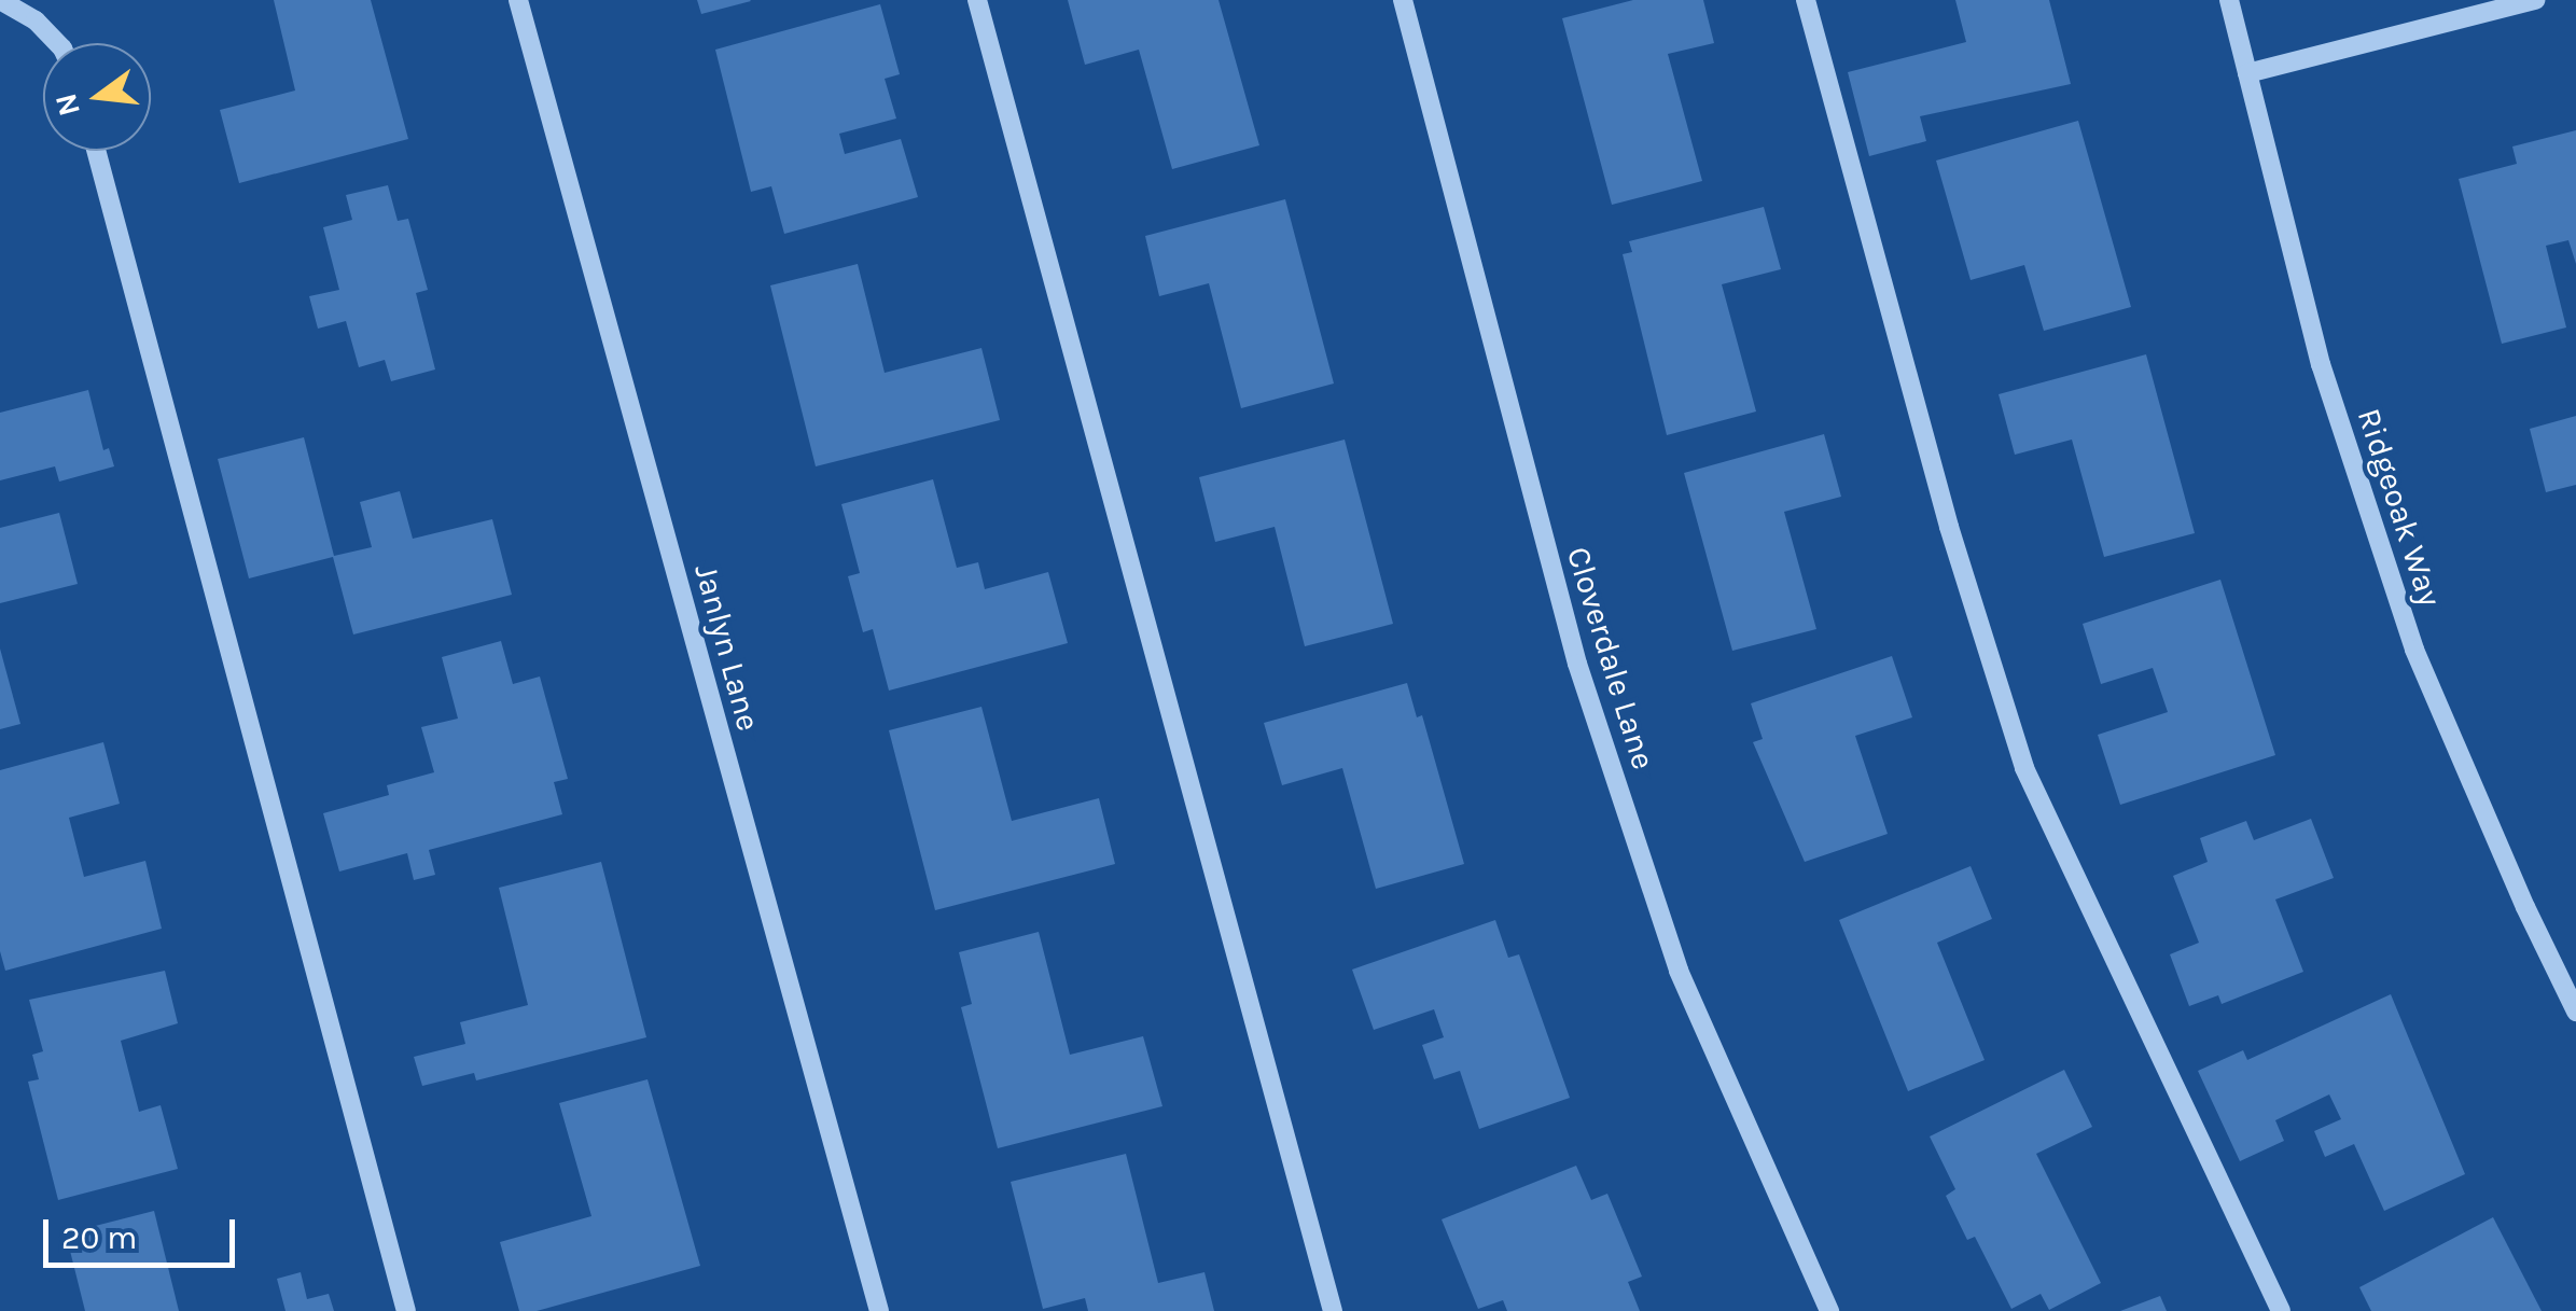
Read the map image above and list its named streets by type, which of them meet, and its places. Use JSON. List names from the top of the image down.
{
  "streets": {
    "street": ["Ridgeoak Way", "Janlyn Lane", "Cloverdale Lane"]
  },
  "scale_bar": "20 m",
  "north": "left"
}
